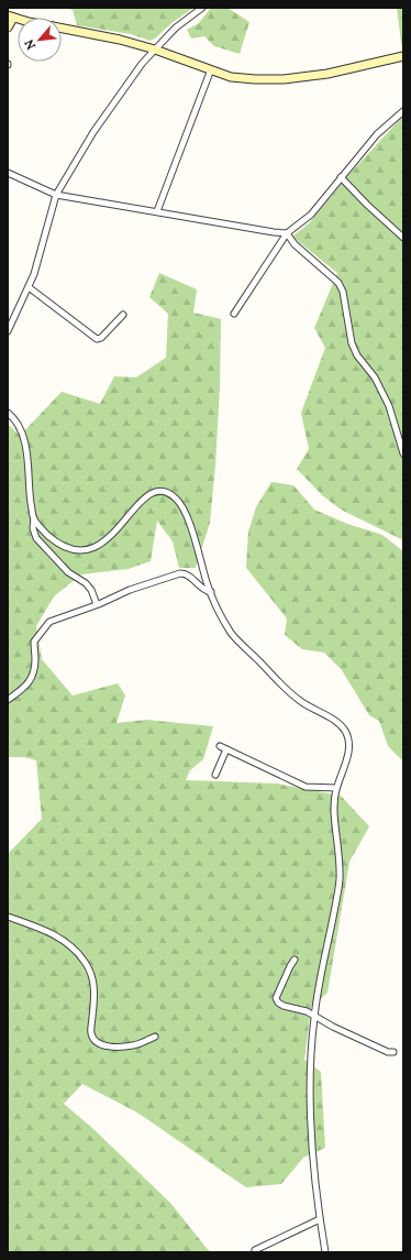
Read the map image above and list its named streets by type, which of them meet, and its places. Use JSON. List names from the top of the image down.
{
  "north": "bottom left"
}
